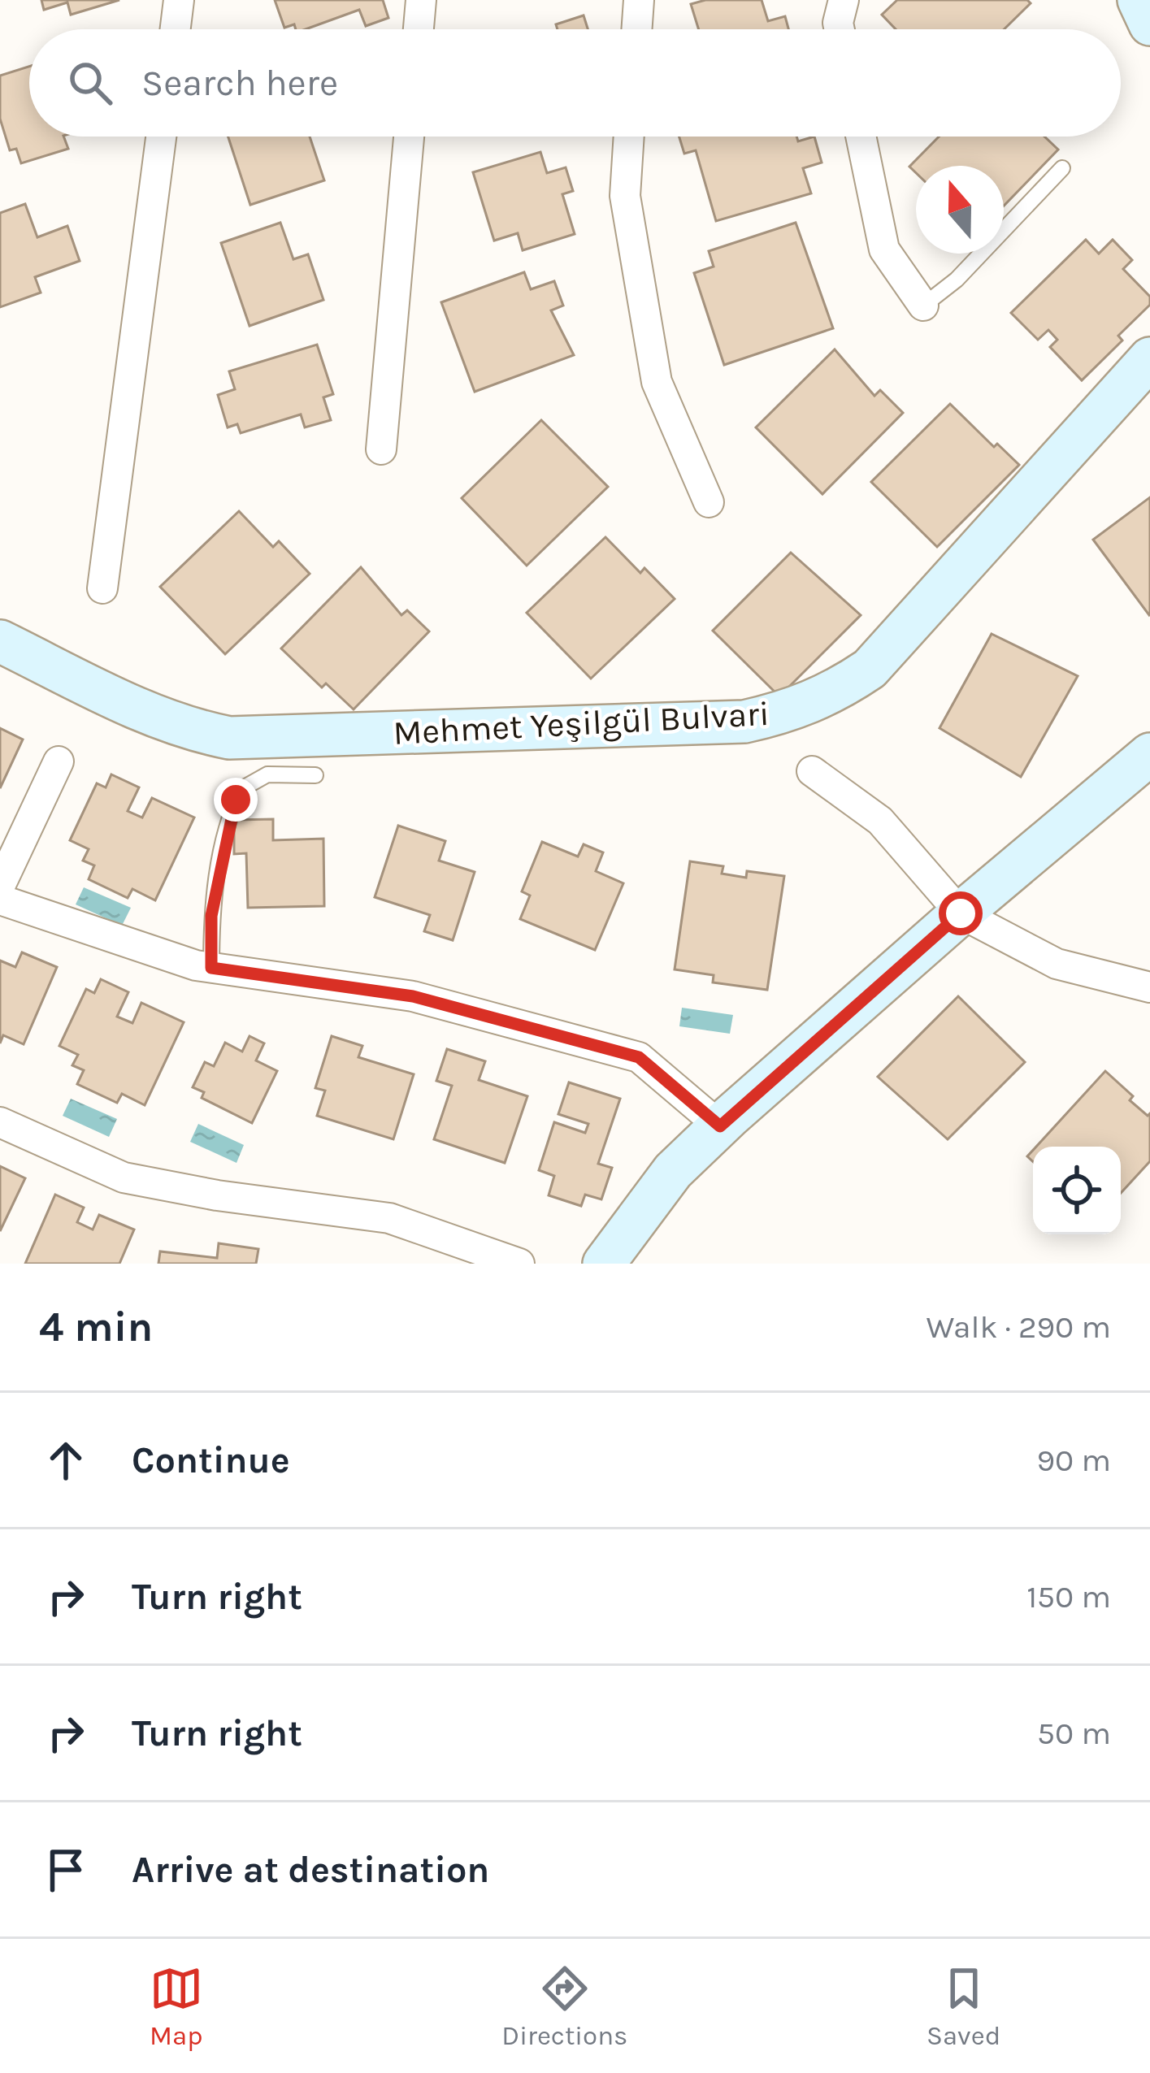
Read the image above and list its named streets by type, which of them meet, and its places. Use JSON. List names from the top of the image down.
{
  "streets": {
    "main road": ["Mehmet Yeşilgül Bulvari"]
  },
  "north": "top",
  "page": {
    "search": "Search here",
    "heading": ["4 min", "Walk · 290 m"],
    "list": [
      ["Continue", "90 m"],
      ["Turn right", "150 m"],
      ["Turn right", "50 m"],
      "Arrive at destination"
    ],
    "nav": ["Map", "Directions", "Saved"]
  }
}
